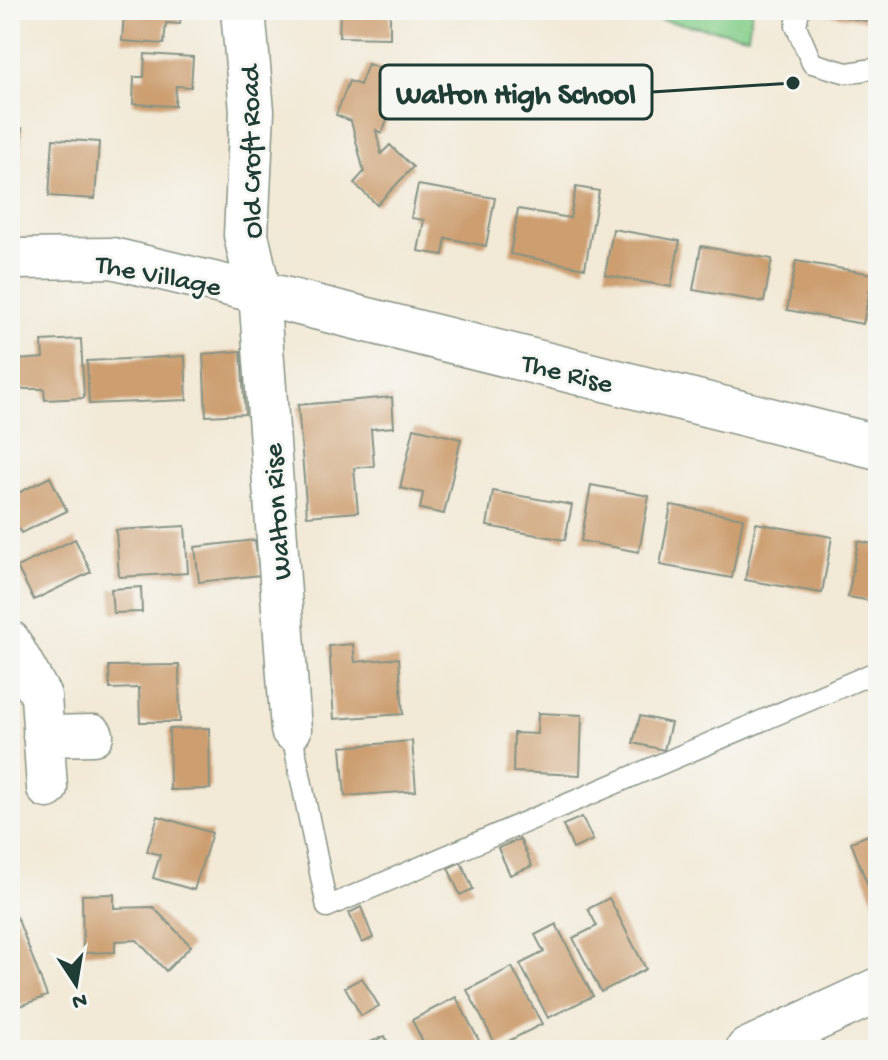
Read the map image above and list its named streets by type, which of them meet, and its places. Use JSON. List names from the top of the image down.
{
  "streets": {
    "main road": ["Old Croft Road", "The Rise"],
    "street": ["The Village", "Walton Rise"]
  },
  "crossings": [
    ["Old Croft Road", "The Village"],
    ["Old Croft Road", "The Rise"],
    ["Old Croft Road", "Walton Rise"],
    ["The Village", "The Rise"],
    ["The Village", "Walton Rise"],
    ["The Rise", "Walton Rise"]
  ],
  "places": ["Walton High School"],
  "north": "bottom"
}
